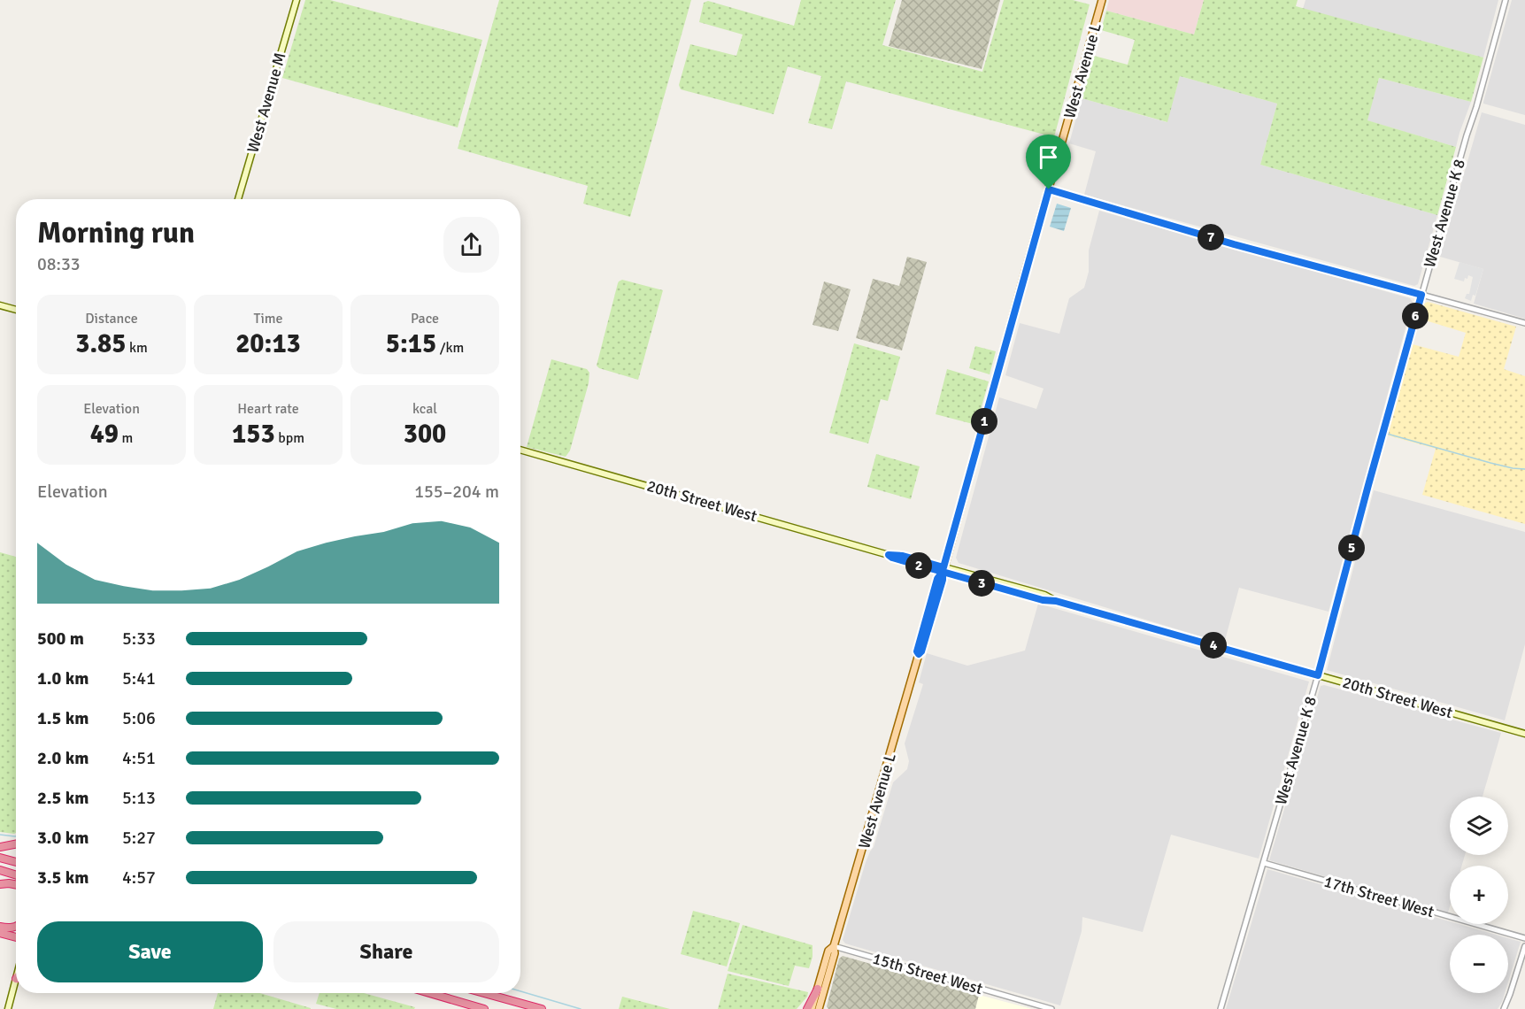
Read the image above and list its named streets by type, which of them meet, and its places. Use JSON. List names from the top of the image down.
{
  "streets": {
    "main road": ["West Avenue L", "West Avenue M", "20th Street West"],
    "street": ["West Avenue K 8", "17th Street West", "15th Street West"]
  },
  "crossings": [
    ["West Avenue L", "20th Street West"],
    ["West Avenue L", "15th Street West"],
    ["West Avenue K 8", "20th Street West"],
    ["West Avenue K 8", "17th Street West"]
  ],
  "page": {
    "heading": ["Morning run", "08:33"],
    "pins": [
      "7",
      "6",
      "1",
      "5",
      "2",
      "3",
      "4"
    ],
    "stats": [
      ["Distance", "3.85 km"],
      ["Time", "20:13"],
      ["Pace", "5:15 /km"],
      ["Elevation", "49 m"],
      ["Heart rate", "153 bpm"],
      ["kcal", "300"]
    ],
    "chart": ["Elevation", "155–204 m"],
    "list": [
      {
        "name": "500 m",
        "note": "5:33"
      },
      {
        "name": "1.0 km",
        "note": "5:41"
      },
      {
        "name": "1.5 km",
        "note": "5:06"
      },
      {
        "name": "2.0 km",
        "note": "4:51"
      },
      {
        "name": "2.5 km",
        "note": "5:13"
      },
      {
        "name": "3.0 km",
        "note": "5:27"
      },
      {
        "name": "3.5 km",
        "note": "4:57"
      }
    ],
    "map_buttons": ["+", "−"],
    "buttons": ["Save", "Share"]
  }
}
